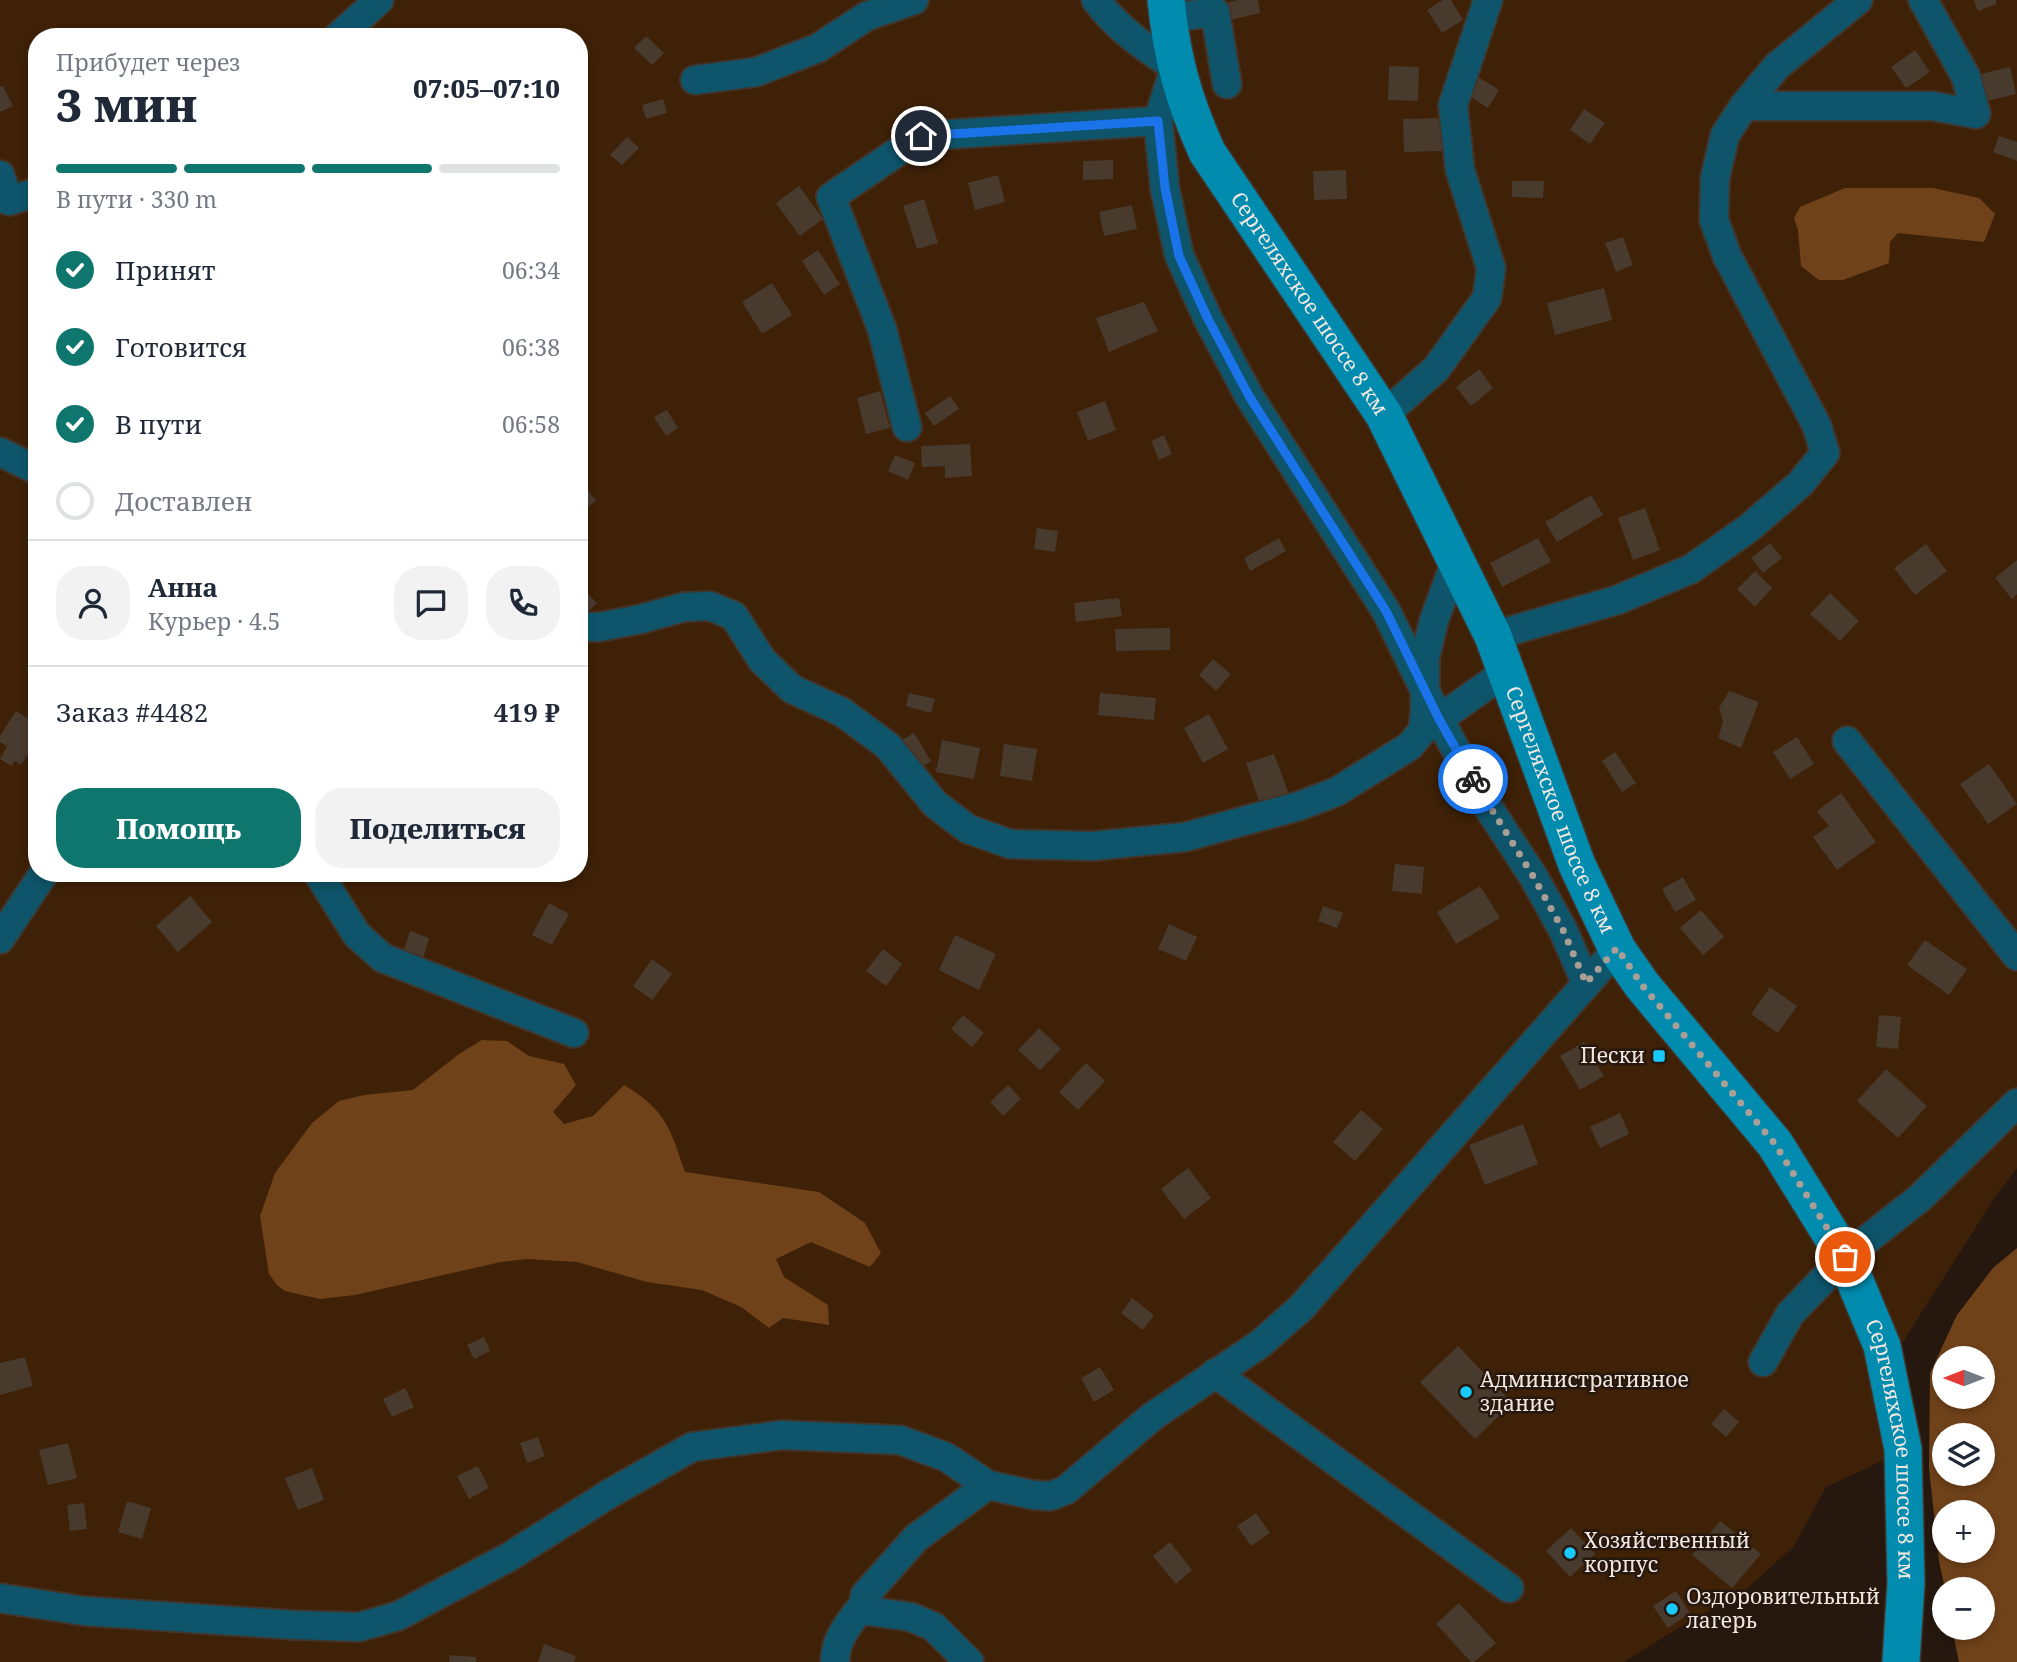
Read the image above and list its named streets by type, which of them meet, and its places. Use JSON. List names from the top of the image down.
{
  "streets": {
    "main road": ["Сергеляхское шоссе 8 км"]
  },
  "places": {
    "transit": ["Пески"],
    "other": ["Административное здание", "Хозяйственный корпус", "Оздоровительный лагерь"]
  },
  "north": "left",
  "page": {
    "heading": ["3 мин", "Прибудет через", "07:05–07:10"],
    "panel": [
      "Анна",
      "Курьер · 4.5",
      "Заказ #4482",
      "419 ₽"
    ],
    "bar": "В пути · 330 m",
    "list": [
      ["Принят", "06:34"],
      ["Готовится", "06:38"],
      ["В пути", "06:58"],
      "Доставлен"
    ],
    "buttons": ["Помощь", "Поделиться"],
    "map_buttons": ["+", "−"]
  }
}
